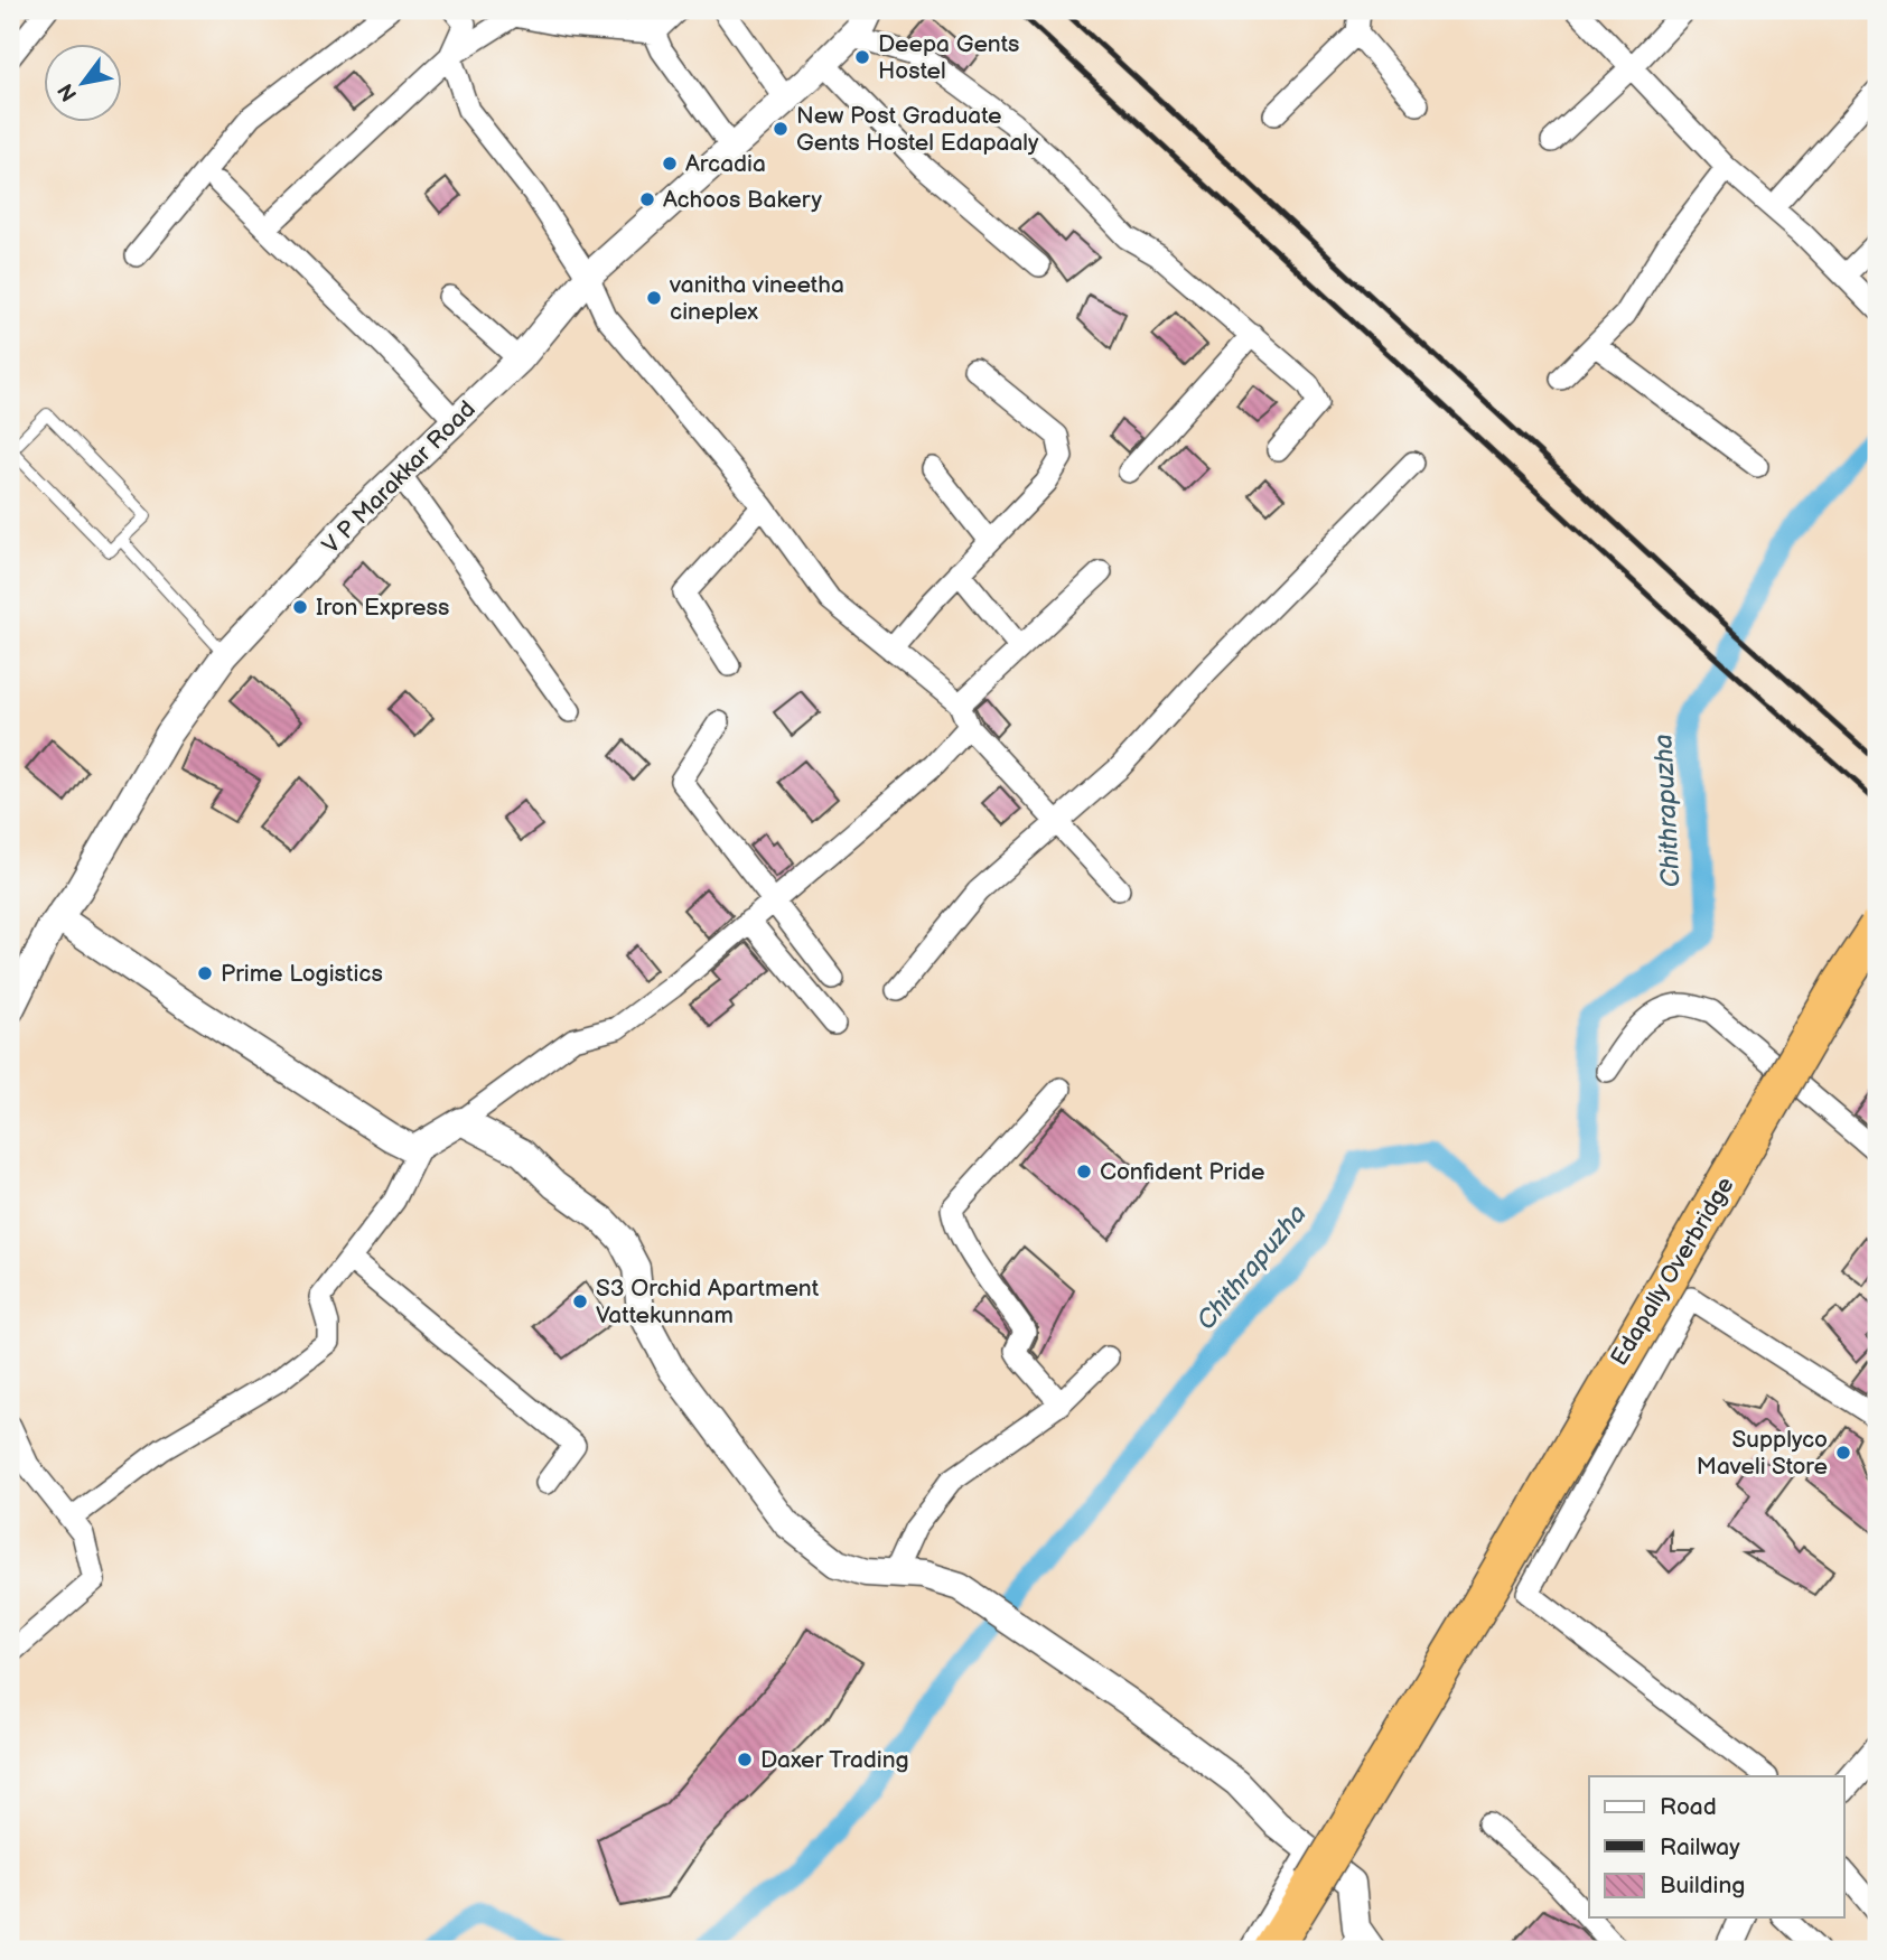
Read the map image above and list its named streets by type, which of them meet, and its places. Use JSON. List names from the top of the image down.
{
  "streets": {
    "highway": ["Edapally Overbridge"],
    "street": ["V P Marakkar Road"]
  },
  "water": ["Chithrapuzha"],
  "places": [
    "Deepa Gents Hostel",
    "New Post Graduate Gents Hostel Edapaaly",
    "Arcadia",
    "Achoos Bakery",
    "vanitha vineetha cineplex",
    "Iron Express",
    "Prime Logistics",
    "Confident Pride",
    "S3 Orchid Apartment Vattekunnam",
    "Supplyco Maveli Store",
    "Daxer Trading"
  ],
  "legend": ["Road", "Railway", "Building"],
  "north": "bottom left"
}
